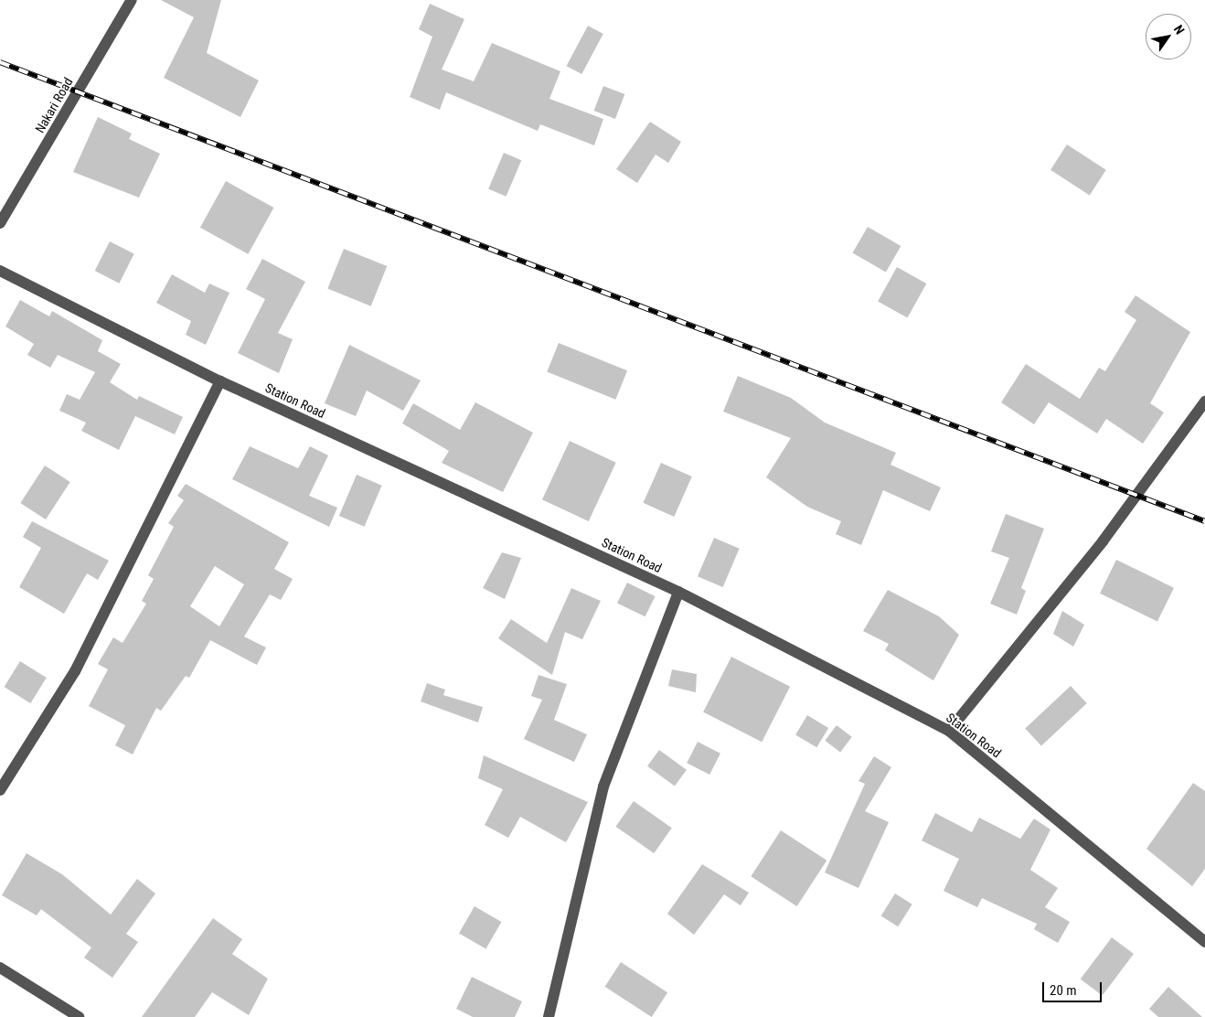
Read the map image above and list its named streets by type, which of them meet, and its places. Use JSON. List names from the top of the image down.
{
  "streets": {
    "street": ["Nakari Road", "Station Road"]
  },
  "scale_bar": "20 m",
  "north": "top right"
}
